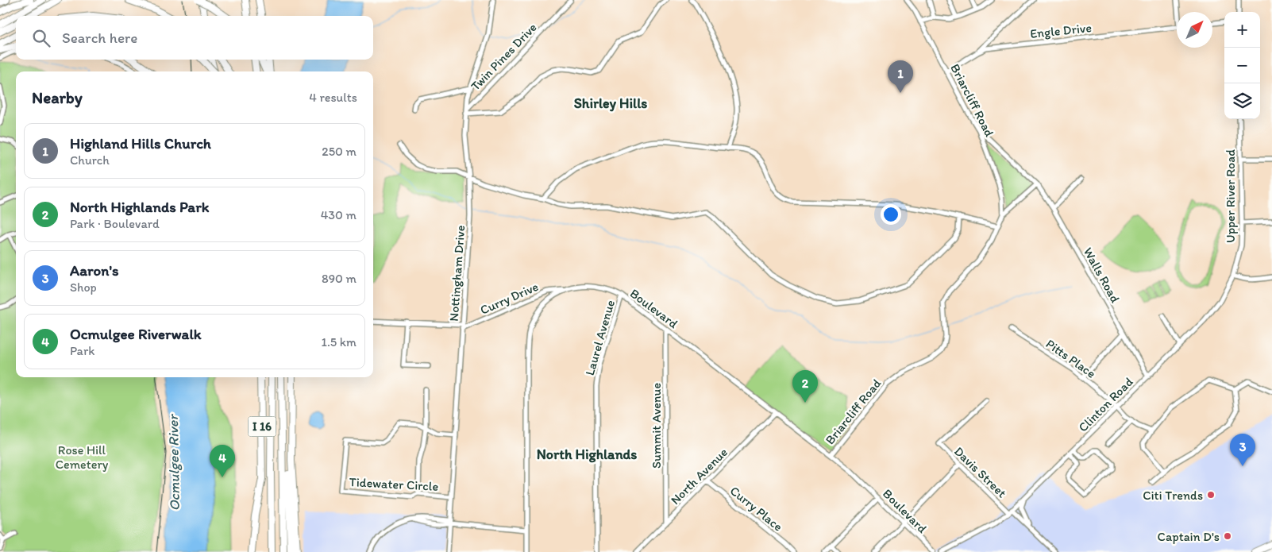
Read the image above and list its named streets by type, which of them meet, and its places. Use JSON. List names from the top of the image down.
{
  "streets": {
    "highway": ["I 16"],
    "street": [
      "Engle Drive",
      "Twin Pines Drive",
      "Briarcliff Road",
      "Upper River Road",
      "Nottingham Drive",
      "Walls Road",
      "Curry Drive",
      "Boulevard",
      "Laurel Avenue",
      "Pitts Place",
      "Clinton Road",
      "Summit Avenue",
      "Davis Street",
      "North Avenue",
      "Tidewater Circle",
      "Curry Place"
    ]
  },
  "crossings": [
    ["Engle Drive", "Briarcliff Road"],
    ["Twin Pines Drive", "Nottingham Drive"],
    ["Briarcliff Road", "Walls Road"],
    ["Briarcliff Road", "Boulevard"],
    ["Upper River Road", "Clinton Road"],
    ["Nottingham Drive", "Curry Drive"],
    ["Nottingham Drive", "Tidewater Circle"],
    ["Walls Road", "Clinton Road"],
    ["Curry Drive", "Boulevard"],
    ["Boulevard", "Laurel Avenue"],
    ["Boulevard", "Summit Avenue"],
    ["Boulevard", "North Avenue"],
    ["Pitts Place", "Clinton Road"],
    ["Clinton Road", "Davis Street"],
    ["Summit Avenue", "North Avenue"],
    ["North Avenue", "Curry Place"]
  ],
  "districts": ["Shirley Hills", "North Highlands"],
  "water": ["Ocmulgee River"],
  "parks": ["Rose Hill Cemetery"],
  "places": ["Citi Trends", "Captain D's"],
  "north": "top right",
  "page": {
    "map_buttons": ["+", "−"],
    "search": "Search here",
    "pins": [
      "1",
      "2",
      "3",
      "4"
    ],
    "heading": ["Nearby", "4 results"],
    "list": [
      {
        "mark": "1",
        "name": "Highland Hills Church",
        "note": "Church",
        "value": "250 m"
      },
      {
        "mark": "2",
        "name": "North Highlands Park",
        "note": "Park · Boulevard",
        "value": "430 m"
      },
      {
        "mark": "3",
        "name": "Aaron's",
        "note": "Shop",
        "value": "890 m"
      },
      {
        "mark": "4",
        "name": "Ocmulgee Riverwalk",
        "note": "Park",
        "value": "1.5 km"
      }
    ]
  }
}
